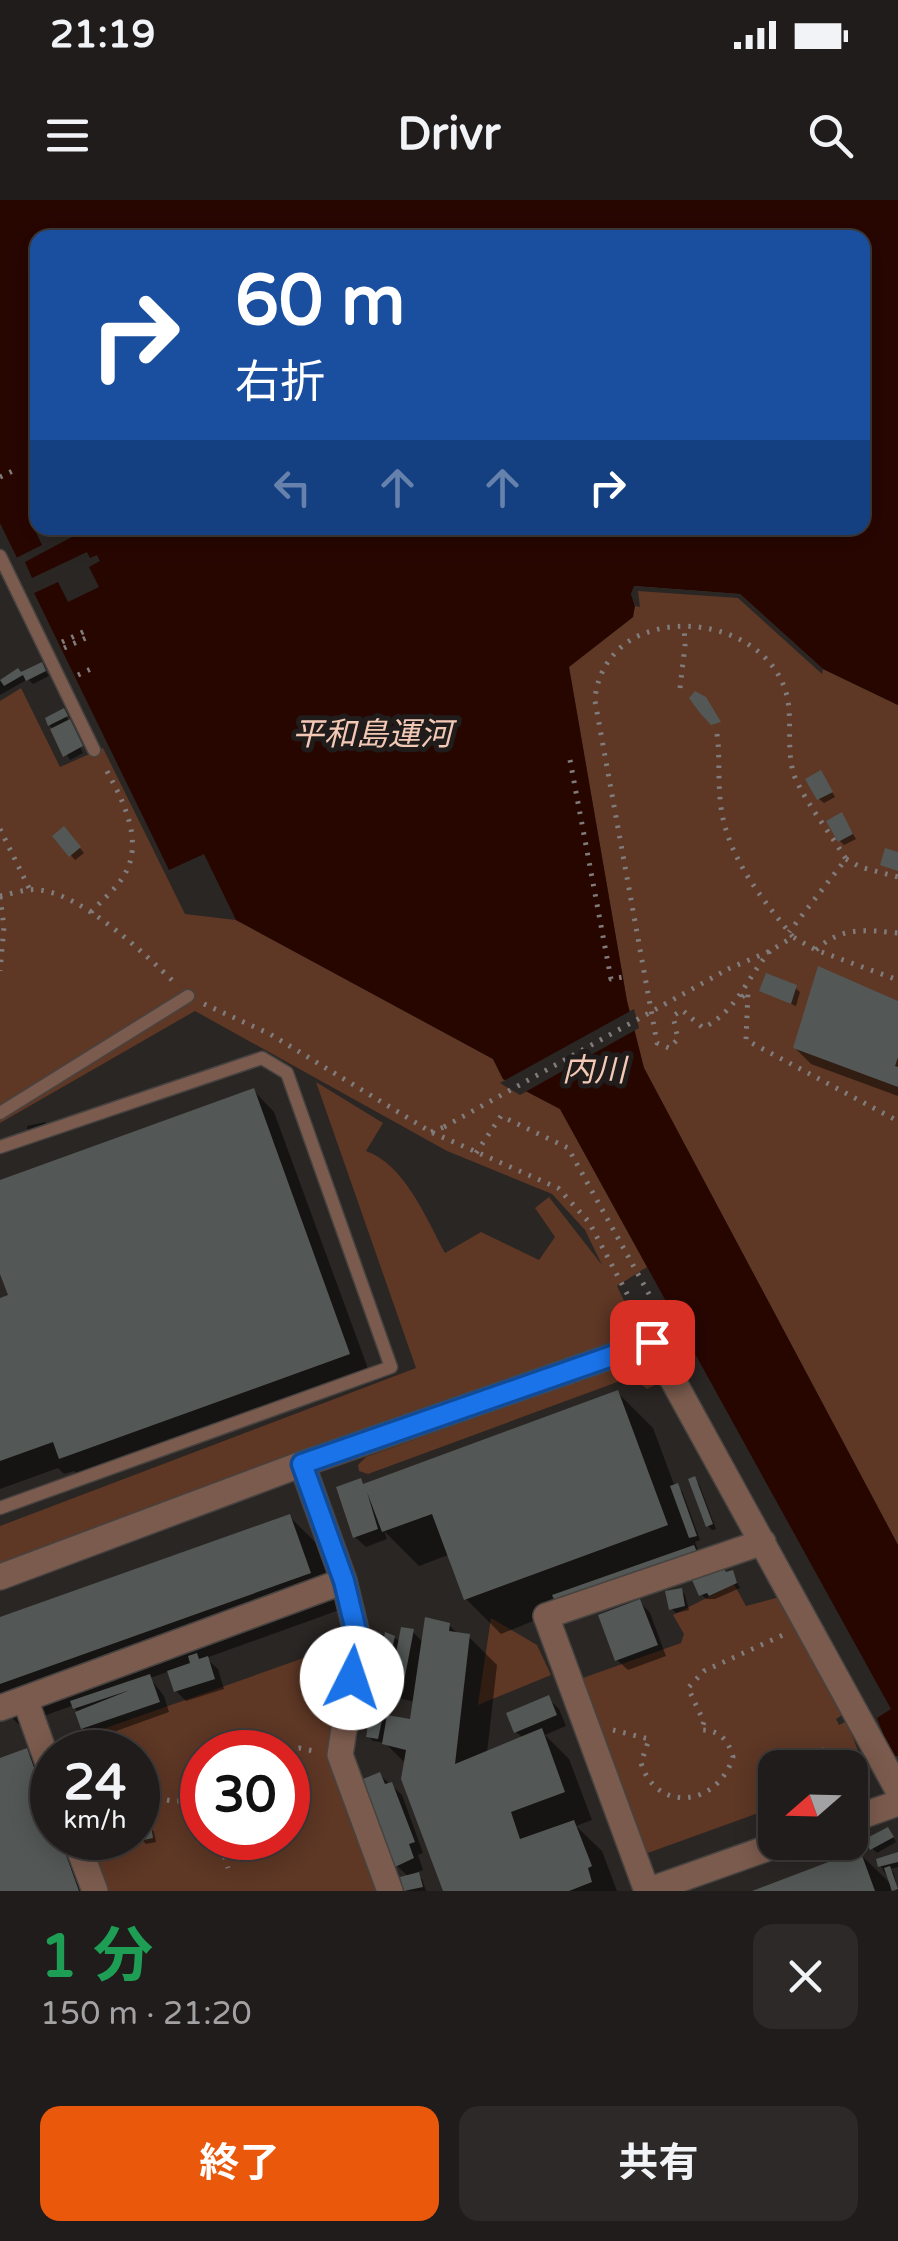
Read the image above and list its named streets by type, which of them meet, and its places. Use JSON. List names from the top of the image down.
{
  "water": ["平和島運河", "内川"],
  "north": "left",
  "page": {
    "status": "21:19",
    "header": "Drivr",
    "turn": ["60 m", "右折"],
    "speed": "24 km/h",
    "limit": "30",
    "heading": ["1 分", "150 m · 21:20"],
    "buttons": ["終了", "共有"]
  }
}
